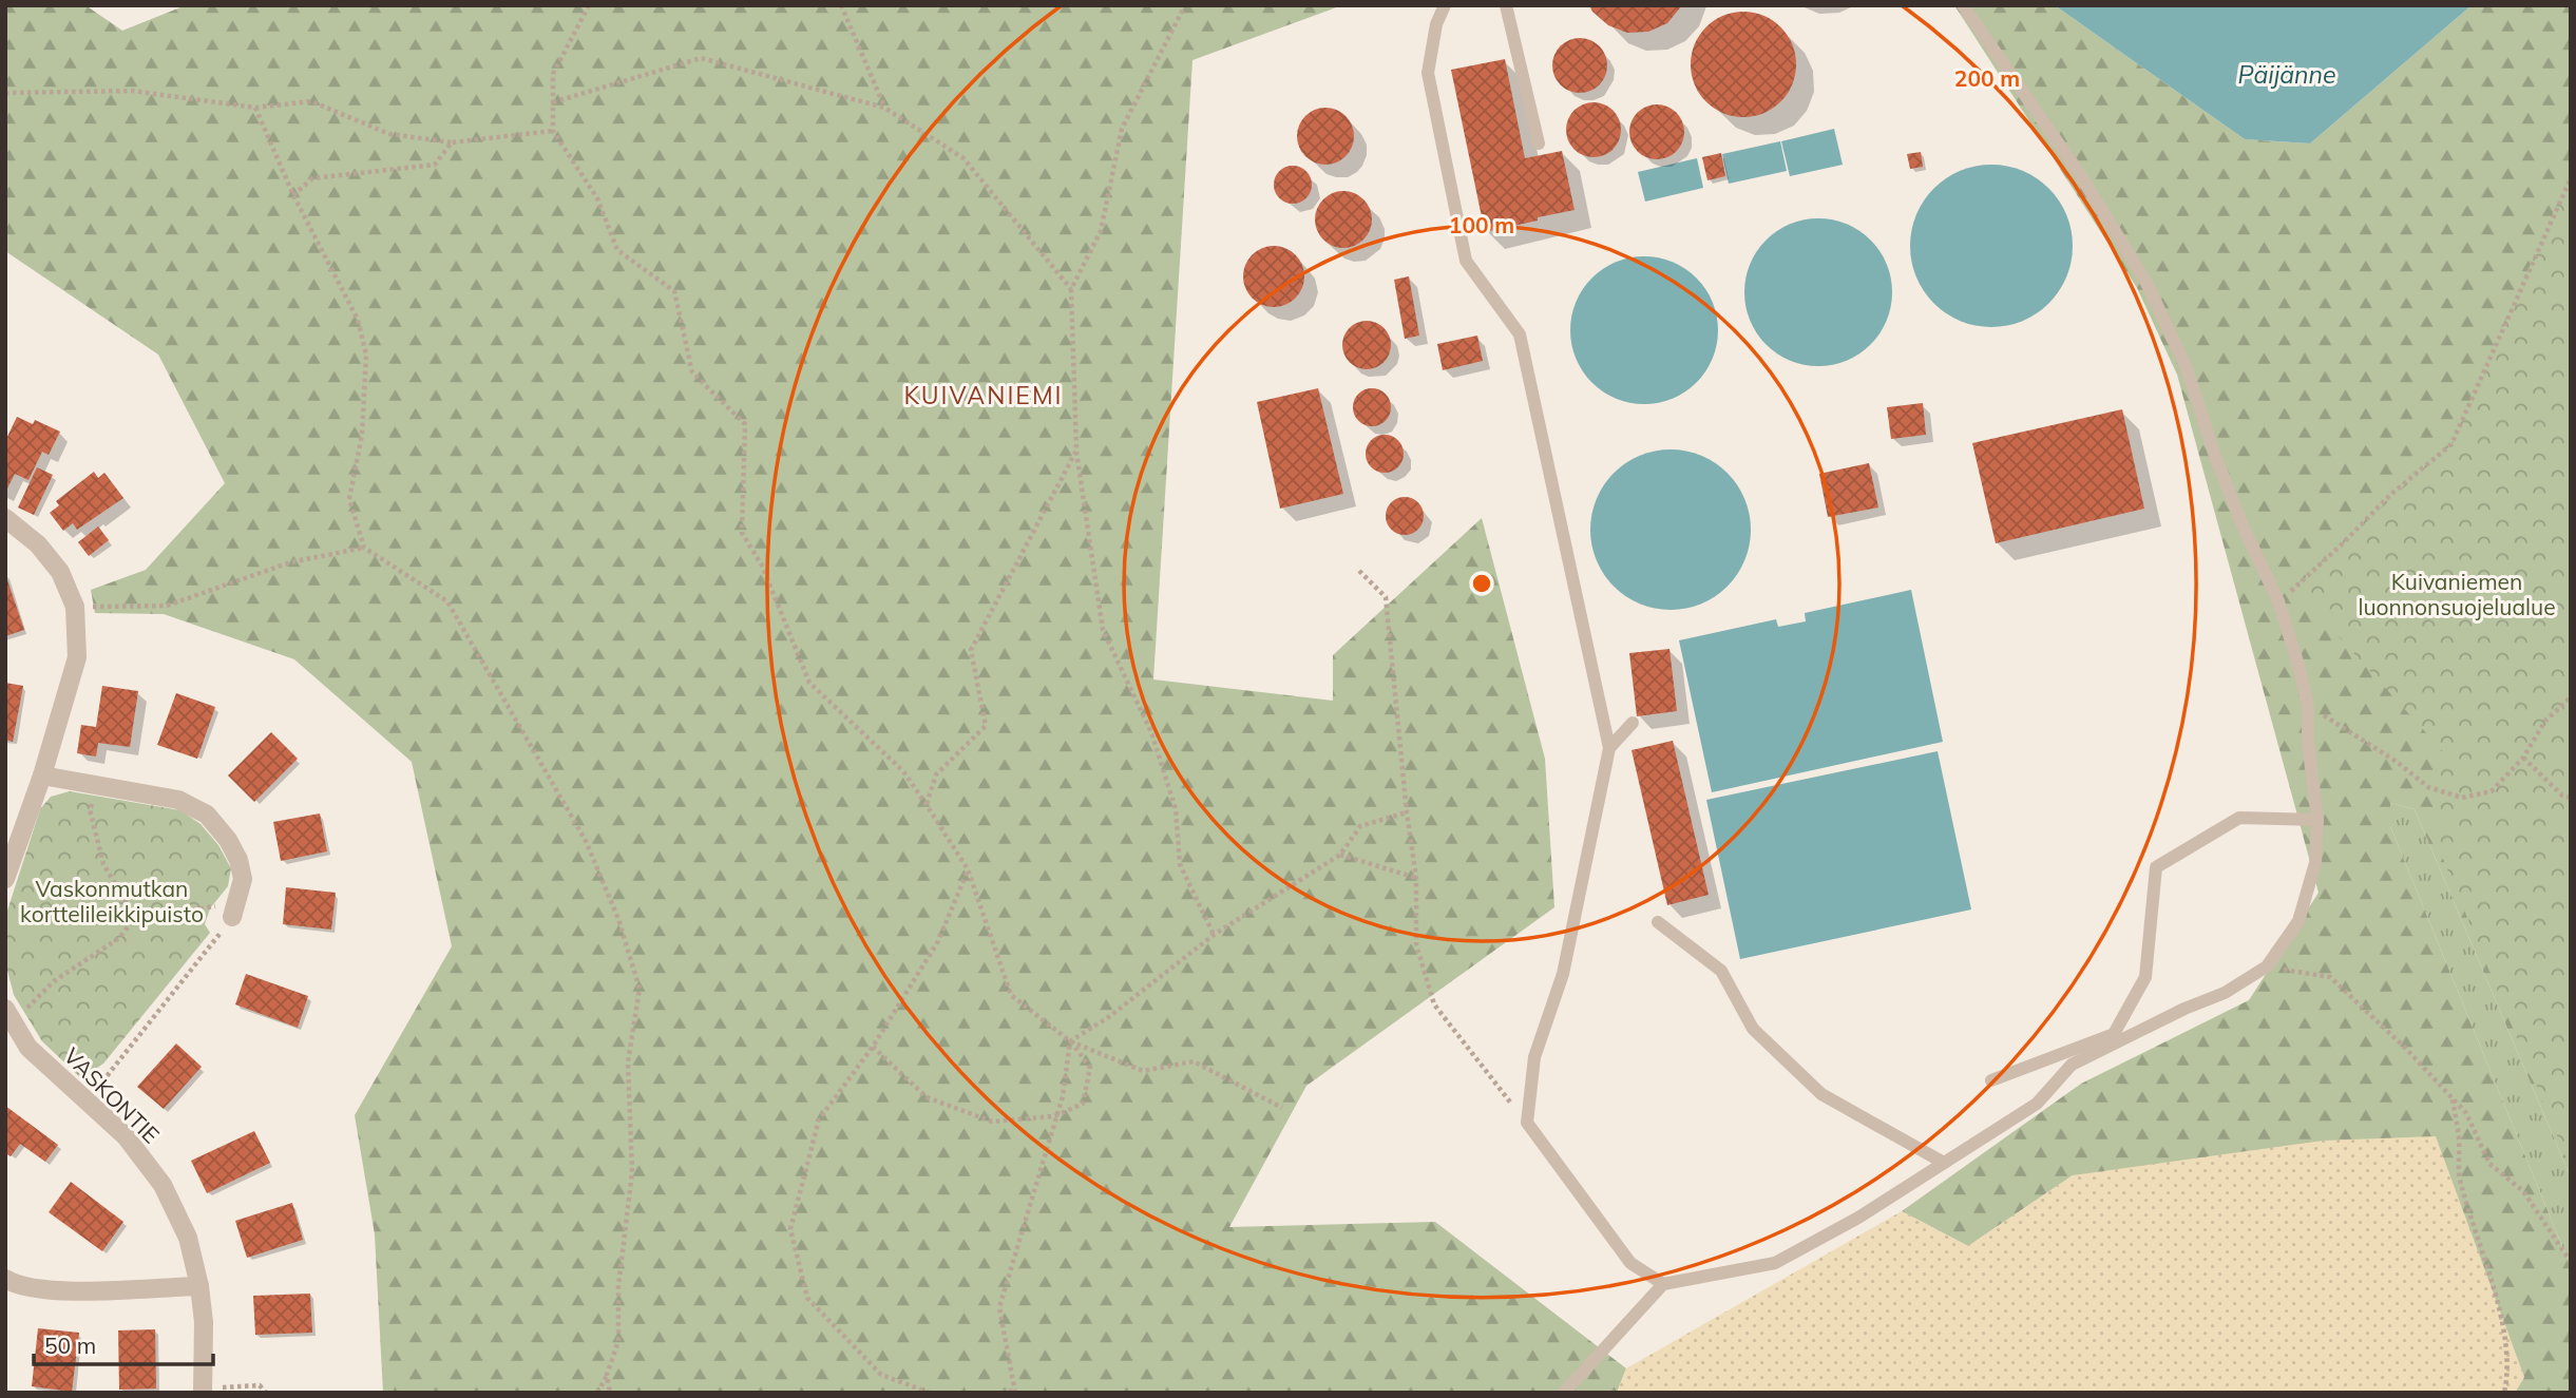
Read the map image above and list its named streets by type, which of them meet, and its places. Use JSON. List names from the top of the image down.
{
  "streets": {
    "street": ["VASKONTIE"]
  },
  "districts": ["KUIVANIEMI"],
  "water": ["Päijänne"],
  "parks": ["Kuivaniemen luonnonsuojelualue", "Vaskonmutkan korttelileikkipuisto"],
  "scale_bar": "50 m",
  "rings": ["200 m", "100 m"]
}
